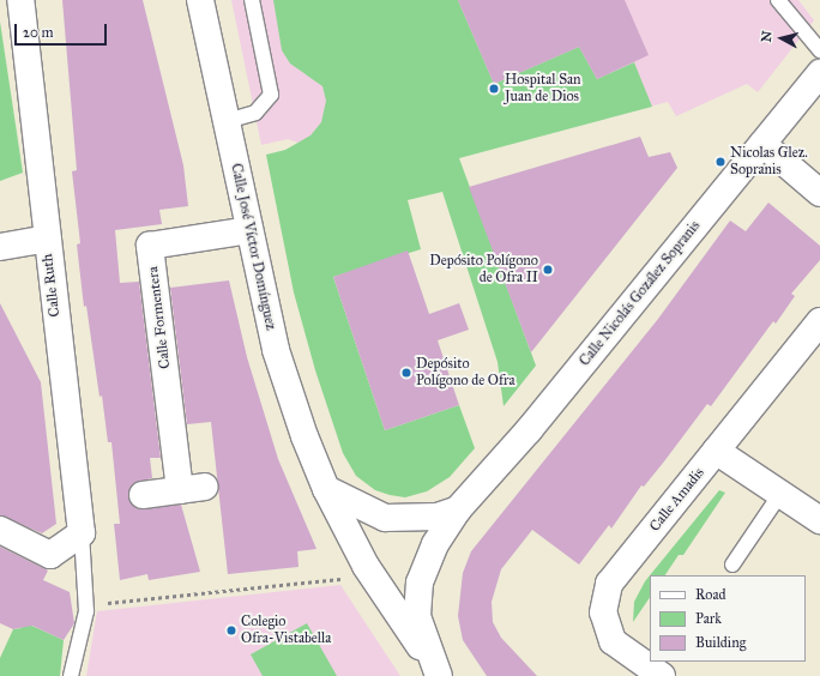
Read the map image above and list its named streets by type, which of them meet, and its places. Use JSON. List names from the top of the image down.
{
  "streets": {
    "street": [
      "Calle José Víctor Domínguez",
      "Calle Ruth",
      "Calle Nicolás Gozález Sopranis",
      "Calle Formentera",
      "Calle Amadis"
    ]
  },
  "crossings": [
    ["Calle José Víctor Domínguez", "Calle Nicolás Gozález Sopranis"],
    ["Calle José Víctor Domínguez", "Calle Formentera"]
  ],
  "places": [
    "Hospital San Juan de Dios",
    "Nicolas Glez. Sopranis",
    "Depósito Polígono de Ofra II",
    "Depósito Polígono de Ofra",
    "Colegio Ofra-Vistabella"
  ],
  "legend": ["Road", "Park", "Building"],
  "scale_bar": "20 m",
  "north": "left"
}
